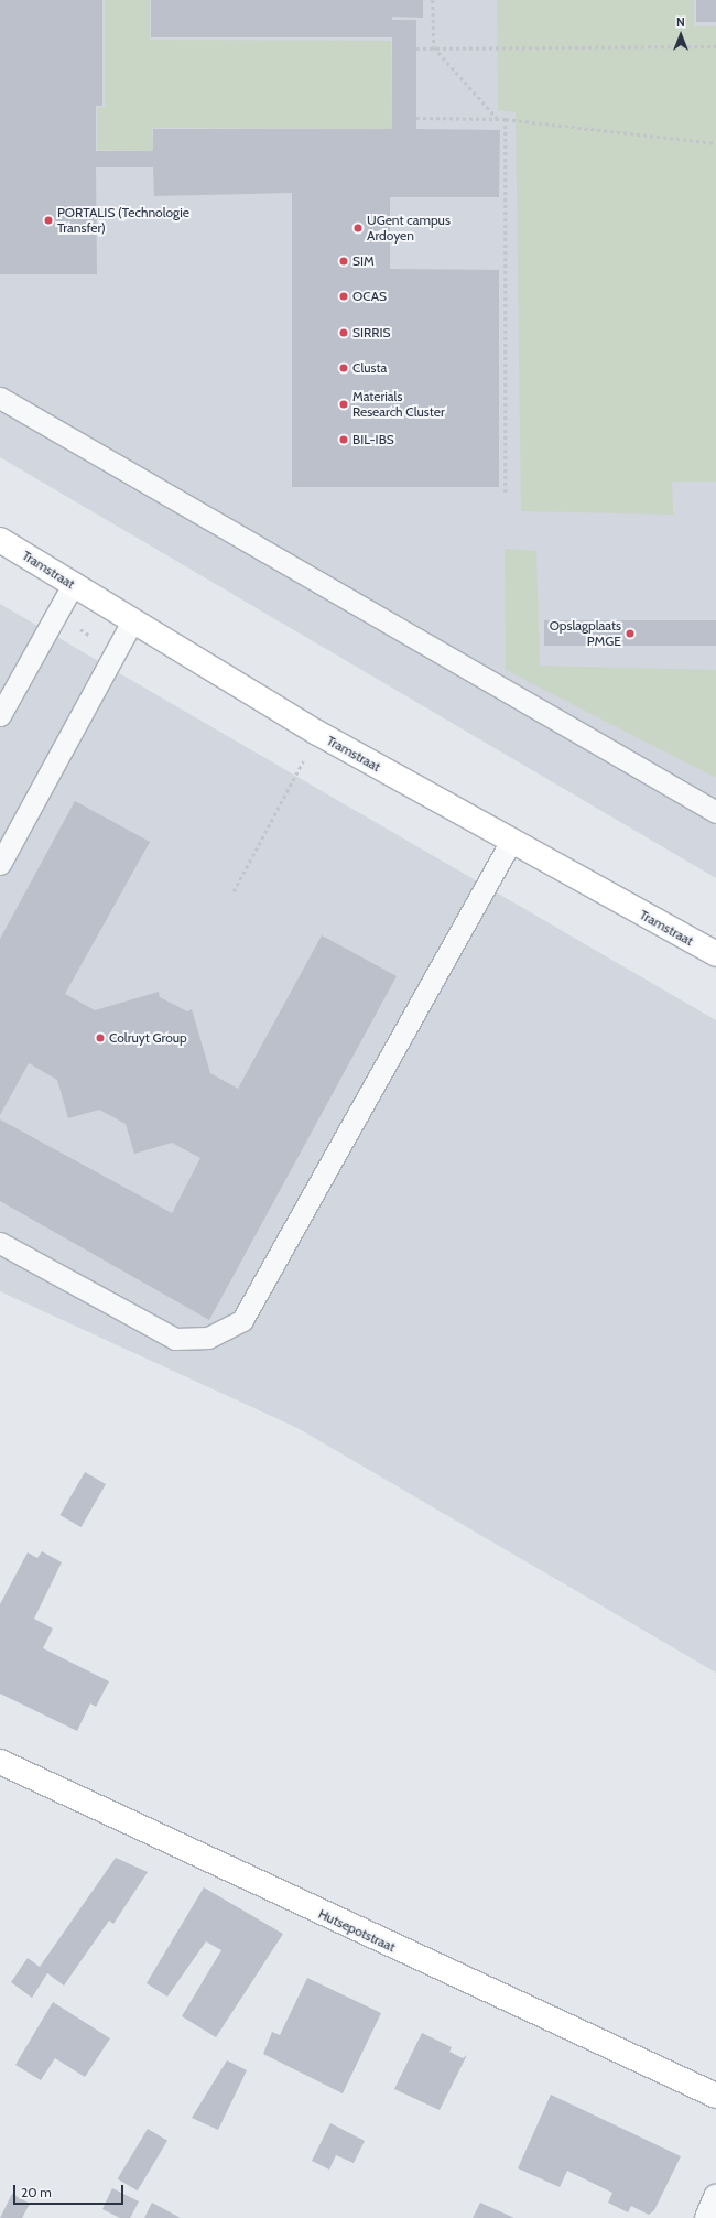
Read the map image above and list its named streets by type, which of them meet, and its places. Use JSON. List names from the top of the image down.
{
  "streets": {
    "main road": ["Tramstraat", "Hutsepotstraat"]
  },
  "places": [
    "PORTALIS (Technologie Transfer)",
    "UGent campus Ardoyen",
    "SIM",
    "OCAS",
    "SIRRIS",
    "Clusta",
    "Materials Research Cluster",
    "BIL-IBS",
    "Opslagplaats PMGE",
    "Colruyt Group"
  ],
  "scale_bar": "20 m",
  "north": "top"
}
